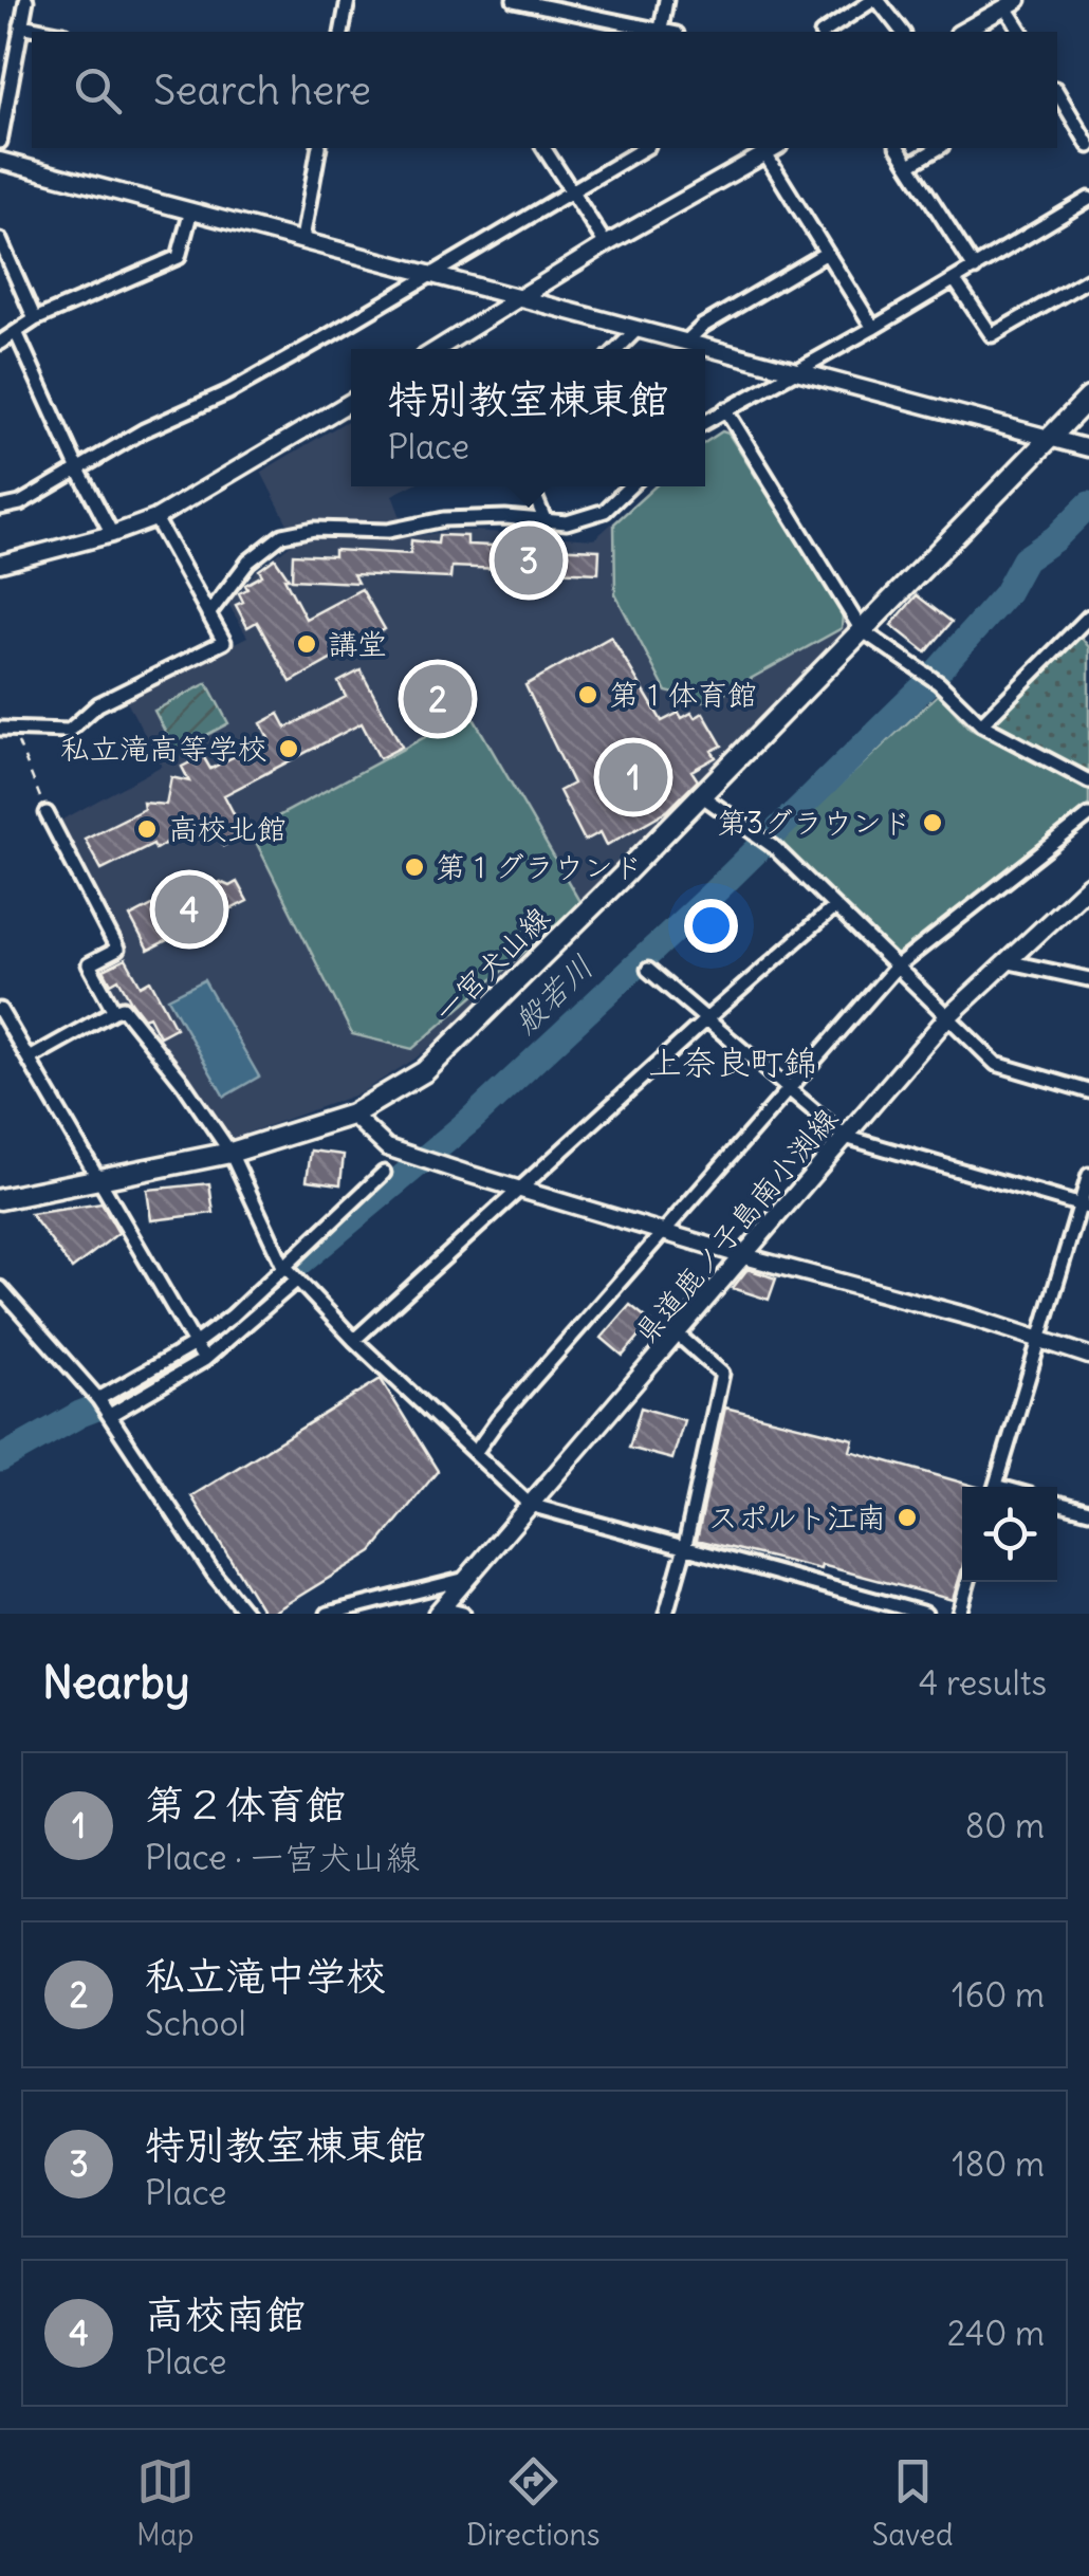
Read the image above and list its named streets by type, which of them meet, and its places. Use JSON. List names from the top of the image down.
{
  "streets": {
    "main road": ["一宮犬山線", "県道鹿ノ子島南小渕線"]
  },
  "districts": ["上奈良町錦"],
  "water": ["般若川"],
  "places": [
    "講堂",
    "第１体育館",
    "私立滝高等学校",
    "第3グラウンド",
    "高校北館",
    "第１グラウンド",
    "スポルト江南"
  ],
  "page": {
    "search": "Search here",
    "popup": ["特別教室棟東館", "Place"],
    "pins": [
      "3",
      "2",
      "1",
      "4"
    ],
    "heading": ["Nearby", "4 results"],
    "list": [
      {
        "mark": "1",
        "name": "第２体育館",
        "note": "Place · 一宮犬山線",
        "value": "80 m"
      },
      {
        "mark": "2",
        "name": "私立滝中学校",
        "note": "School",
        "value": "160 m"
      },
      {
        "mark": "3",
        "name": "特別教室棟東館",
        "note": "Place",
        "value": "180 m"
      },
      {
        "mark": "4",
        "name": "高校南館",
        "note": "Place",
        "value": "240 m"
      }
    ],
    "nav": ["Map", "Directions", "Saved"]
  }
}
